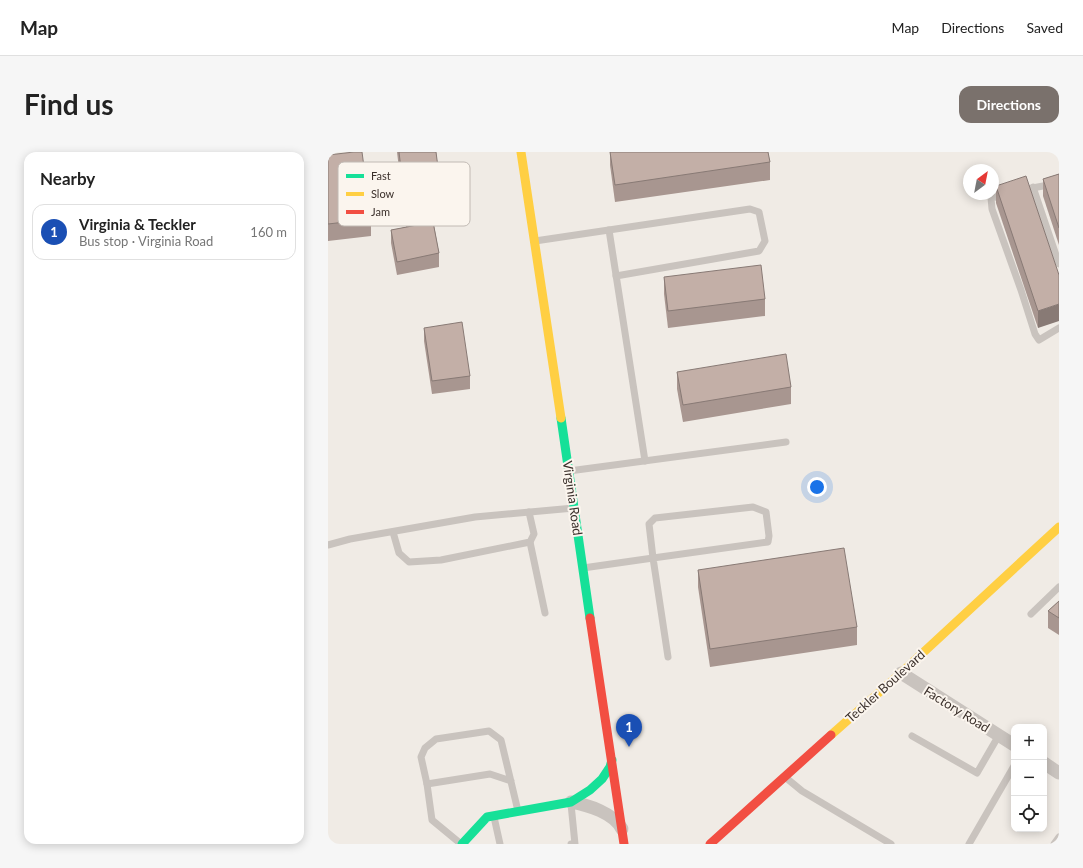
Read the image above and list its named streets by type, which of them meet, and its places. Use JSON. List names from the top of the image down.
{
  "streets": {
    "street": ["Virginia Road", "Teckler Boulevard", "Factory Road"]
  },
  "crossings": [
    ["Teckler Boulevard", "Factory Road"]
  ],
  "legend": ["Fast", "Slow", "Jam"],
  "north": "top right",
  "page": {
    "header": "Map",
    "nav": ["Map", "Directions", "Saved"],
    "buttons": "Directions",
    "title": "Find us",
    "heading": "Nearby",
    "list": [
      {
        "mark": "1",
        "name": "Virginia & Teckler",
        "note": "Bus stop · Virginia Road",
        "value": "160 m"
      }
    ],
    "pins": "1",
    "map_buttons": ["+", "−"]
  }
}
